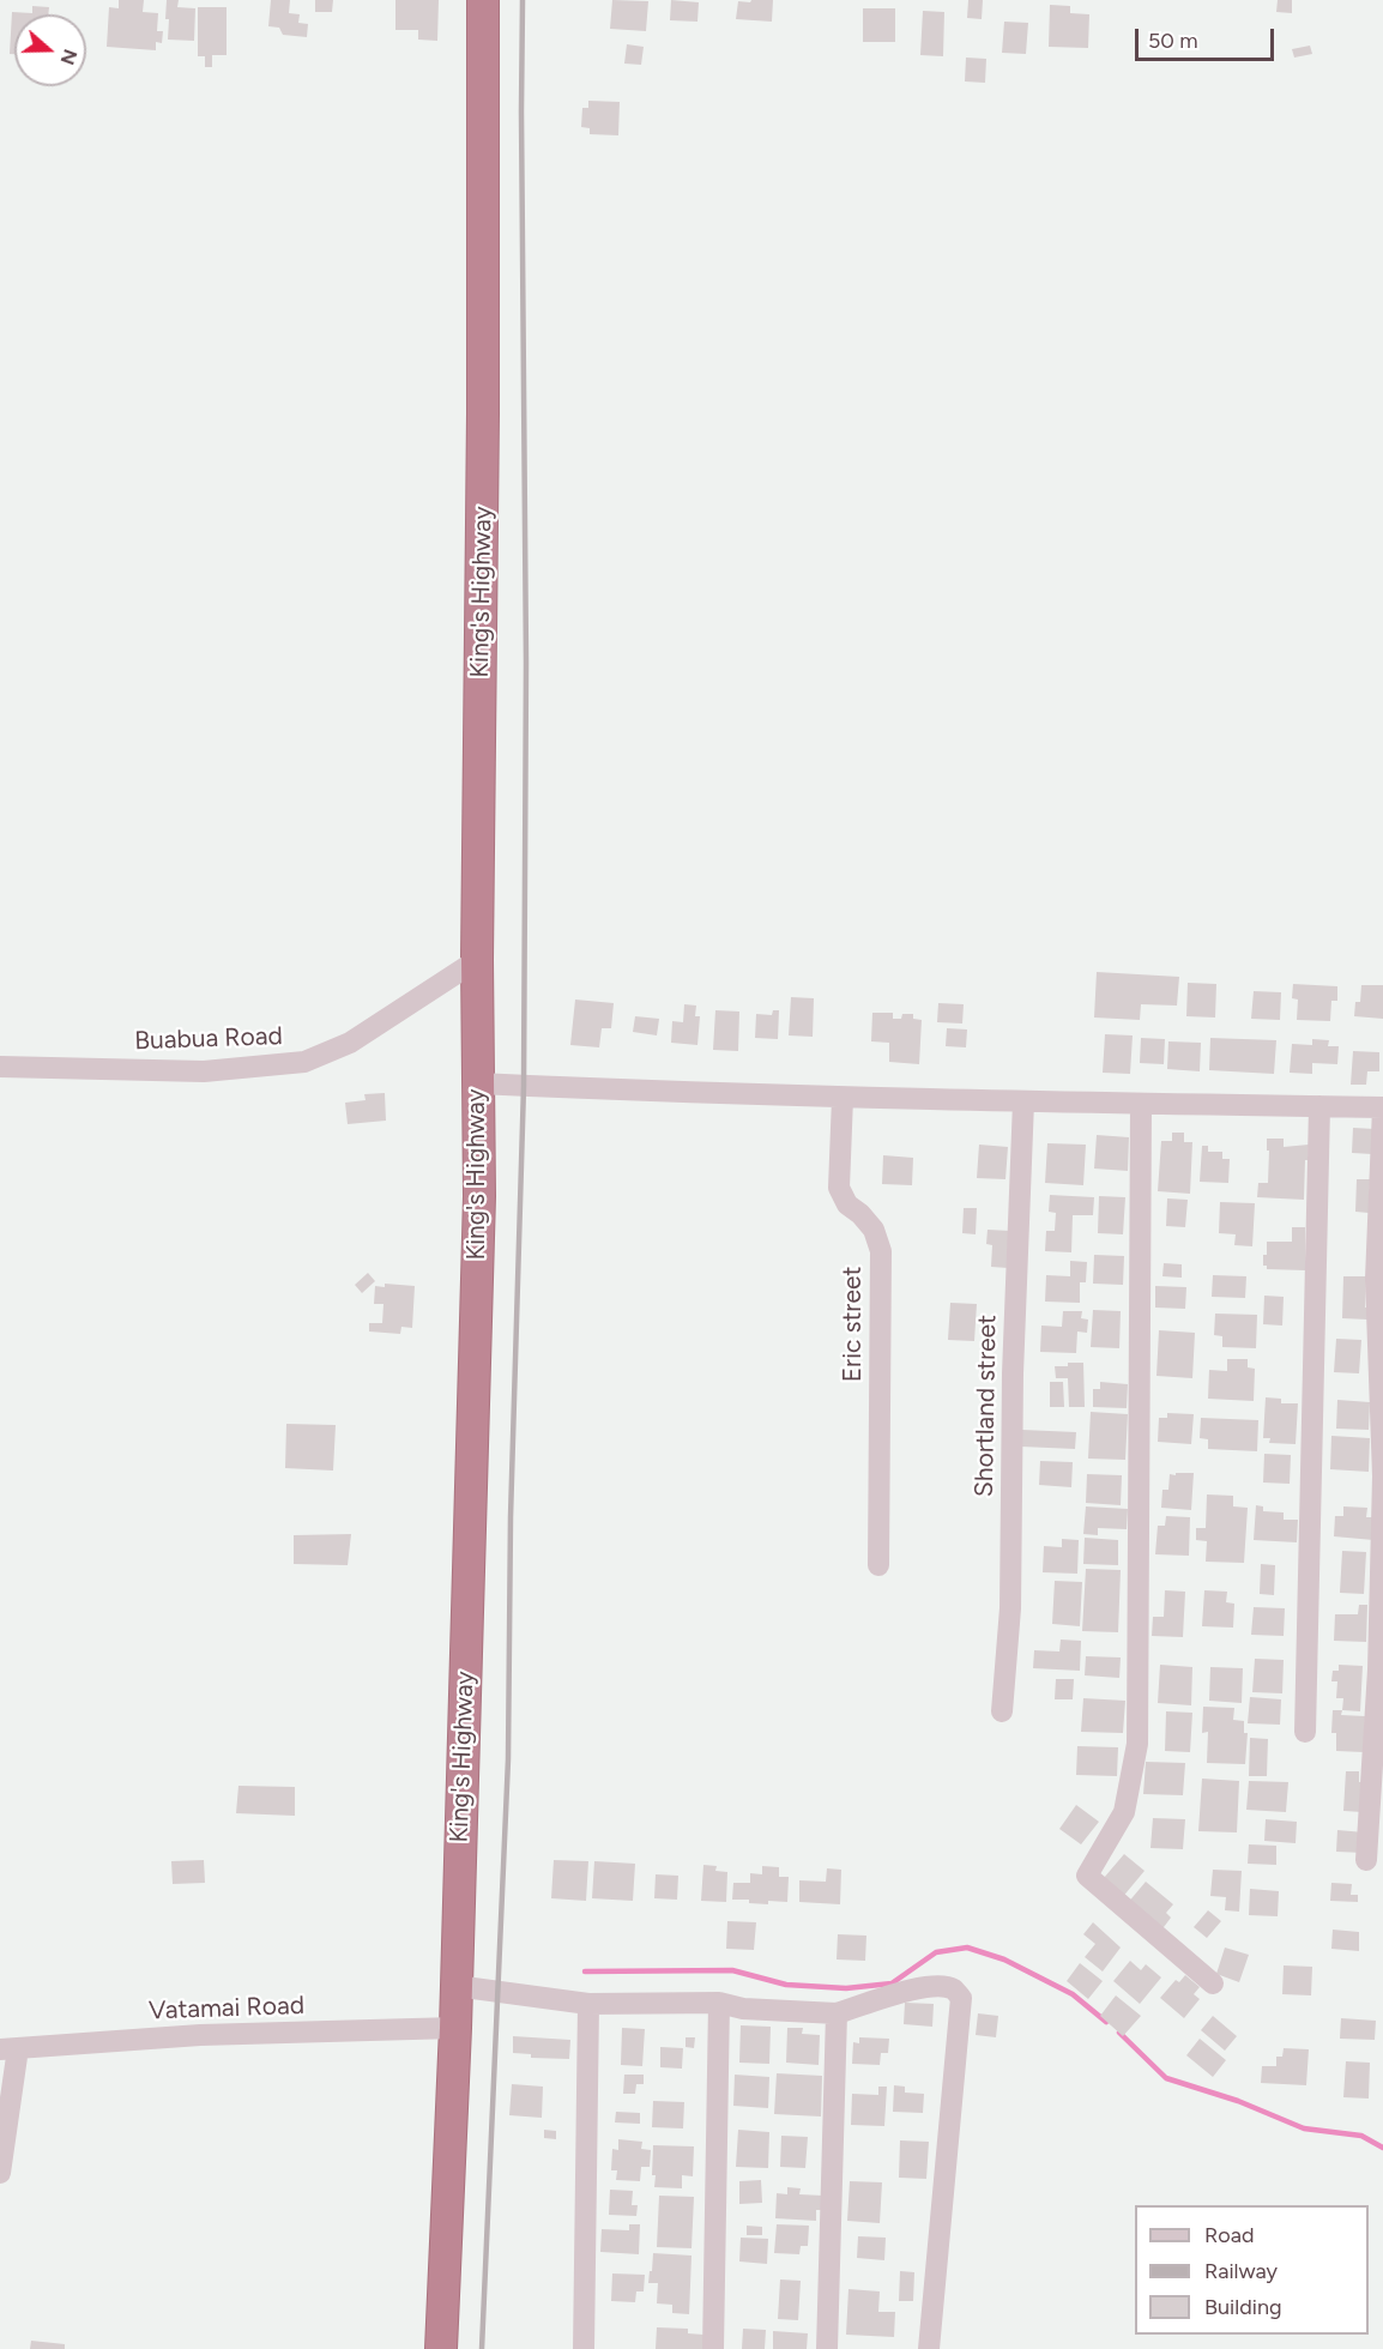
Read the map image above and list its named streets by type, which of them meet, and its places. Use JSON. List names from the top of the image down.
{
  "streets": {
    "highway": ["King's Highway"],
    "street": [
      "Buabua Road",
      "Eric street",
      "Shortland street",
      "Vatamai Road"
    ]
  },
  "crossings": [
    ["King's Highway", "Buabua Road"],
    ["King's Highway", "Vatamai Road"]
  ],
  "legend": ["Road", "Railway", "Building"],
  "scale_bar": "50 m",
  "north": "right"
}
